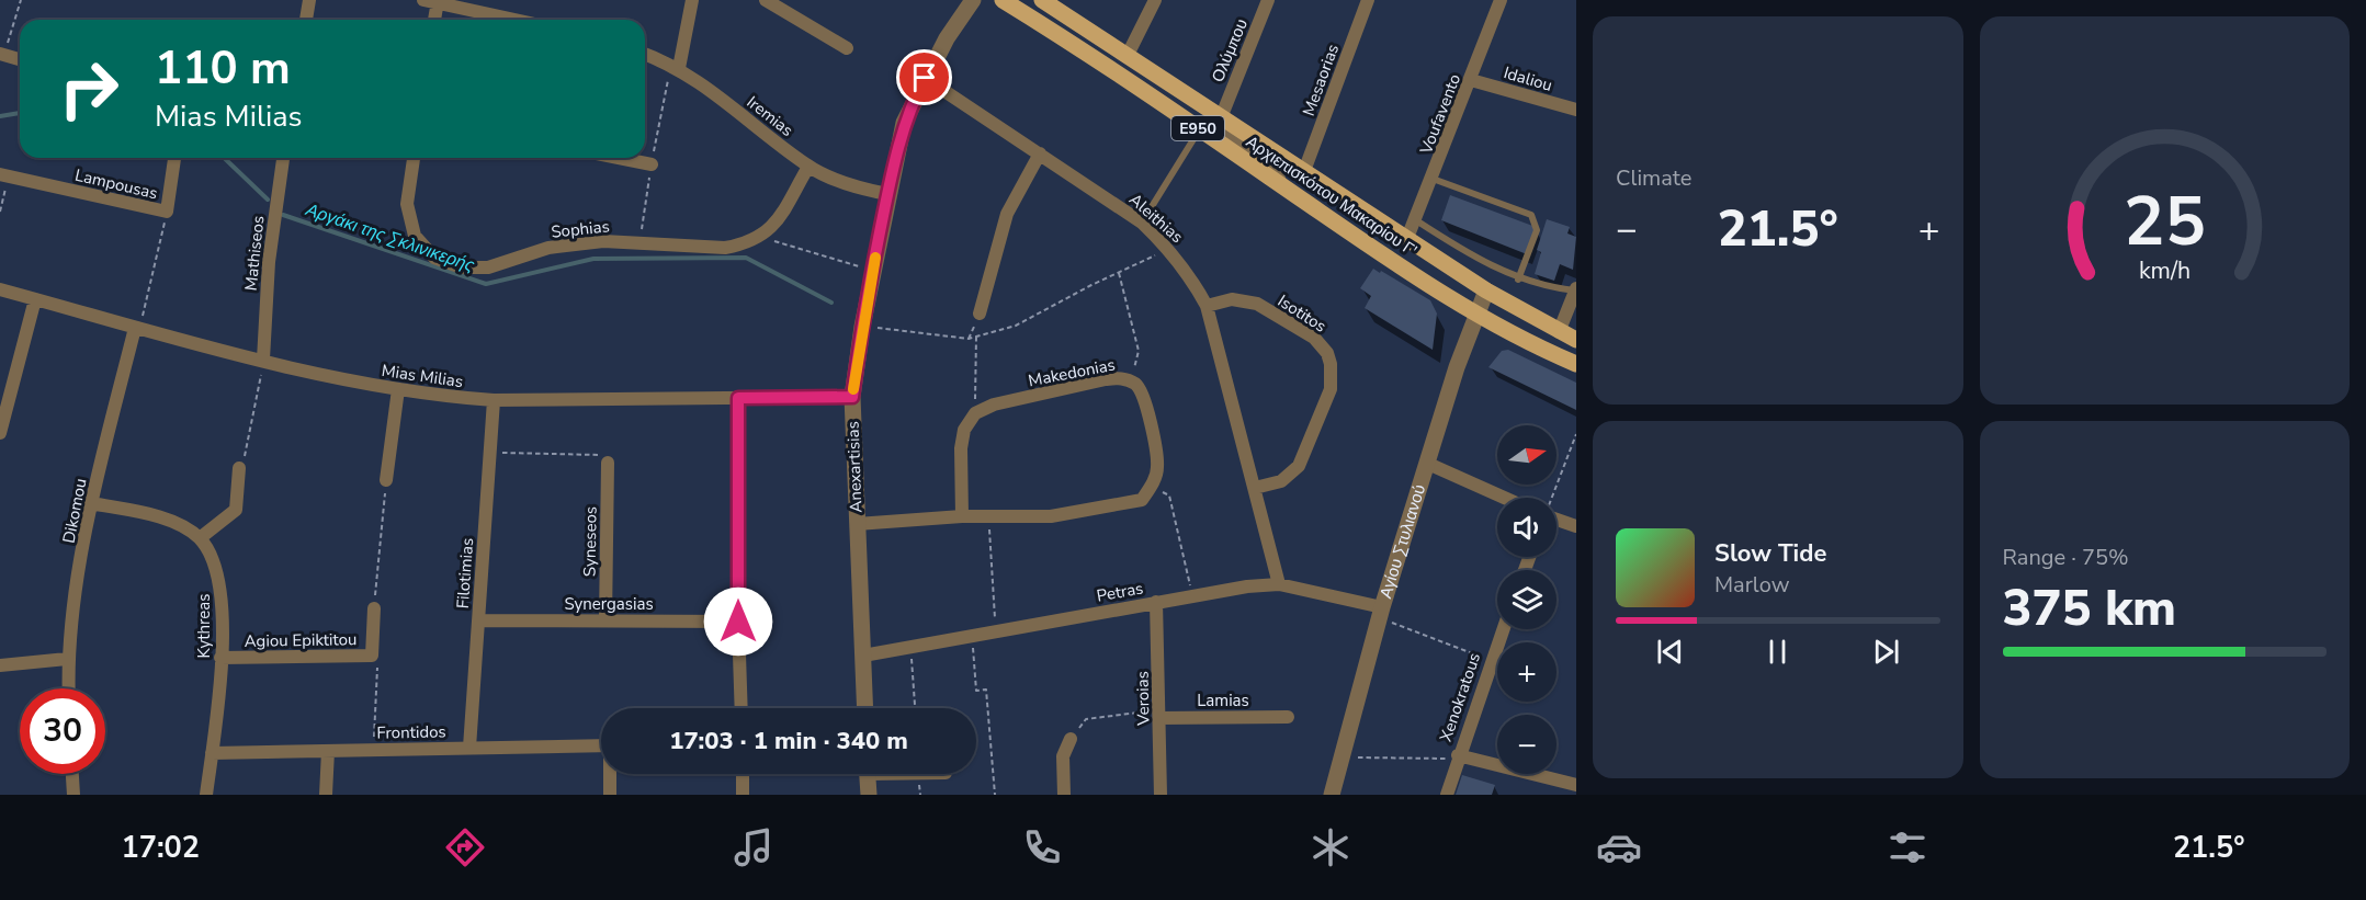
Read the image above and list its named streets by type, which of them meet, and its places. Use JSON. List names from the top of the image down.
{
  "streets": {
    "main road": ["E950", "Αρχιεπισκόπου Μακαρίου Γ'"],
    "street": [
      "Ολύμπου",
      "Idaliou",
      "Mesaorias",
      "Voufavento",
      "Iremias",
      "Lampousas",
      "Aleithias",
      "Sophias",
      "Mathiseos",
      "Isotitos",
      "Makedonias",
      "Mias Milias",
      "Anexartisias",
      "Dikomou",
      "Αγίου Στυλιανού",
      "Syneseos",
      "Filotimias",
      "Petras",
      "Synergasias",
      "Kythreas",
      "Agiou Epiktitou",
      "Xenokratous",
      "Veroias",
      "Lamias",
      "Frontidos"
    ]
  },
  "crossings": [
    ["Ολύμπου", "Αρχιεπισκόπου Μακαρίου Γ'"],
    ["Idaliou", "Voufavento"],
    ["Mesaorias", "Αρχιεπισκόπου Μακαρίου Γ'"],
    ["Voufavento", "Αρχιεπισκόπου Μακαρίου Γ'"],
    ["Iremias", "Anexartisias"],
    ["E950", "Αρχιεπισκόπου Μακαρίου Γ'"],
    ["E950", "Αγίου Στυλιανού"],
    ["Αρχιεπισκόπου Μακαρίου Γ'", "Αγίου Στυλιανού"],
    ["Aleithias", "Isotitos"],
    ["Aleithias", "Anexartisias"],
    ["Aleithias", "Petras"],
    ["Mathiseos", "Mias Milias"],
    ["Mias Milias", "Anexartisias"],
    ["Mias Milias", "Dikomou"],
    ["Mias Milias", "Filotimias"],
    ["Anexartisias", "Petras"],
    ["Αγίου Στυλιανού", "Petras"],
    ["Syneseos", "Synergasias"],
    ["Filotimias", "Synergasias"],
    ["Filotimias", "Frontidos"],
    ["Petras", "Veroias"],
    ["Kythreas", "Agiou Epiktitou"],
    ["Kythreas", "Frontidos"],
    ["Veroias", "Lamias"]
  ],
  "water": ["Αργάκι της Σκλινικερής"],
  "north": "right",
  "page": {
    "tile": [
      "Climate",
      ["Range · 75%", "375 km"]
    ],
    "turn": ["110 m", "Mias Milias"],
    "heat": ["−", "21.5°", "+"],
    "map_buttons": ["+", "−"],
    "song": ["Slow Tide", "Marlow"],
    "limit": "30",
    "trip": "17:03 · 1 min · 340 m",
    "tabs": ["17:02", "21.5°"],
    "gauge": ["25", "km/h"]
  }
}
